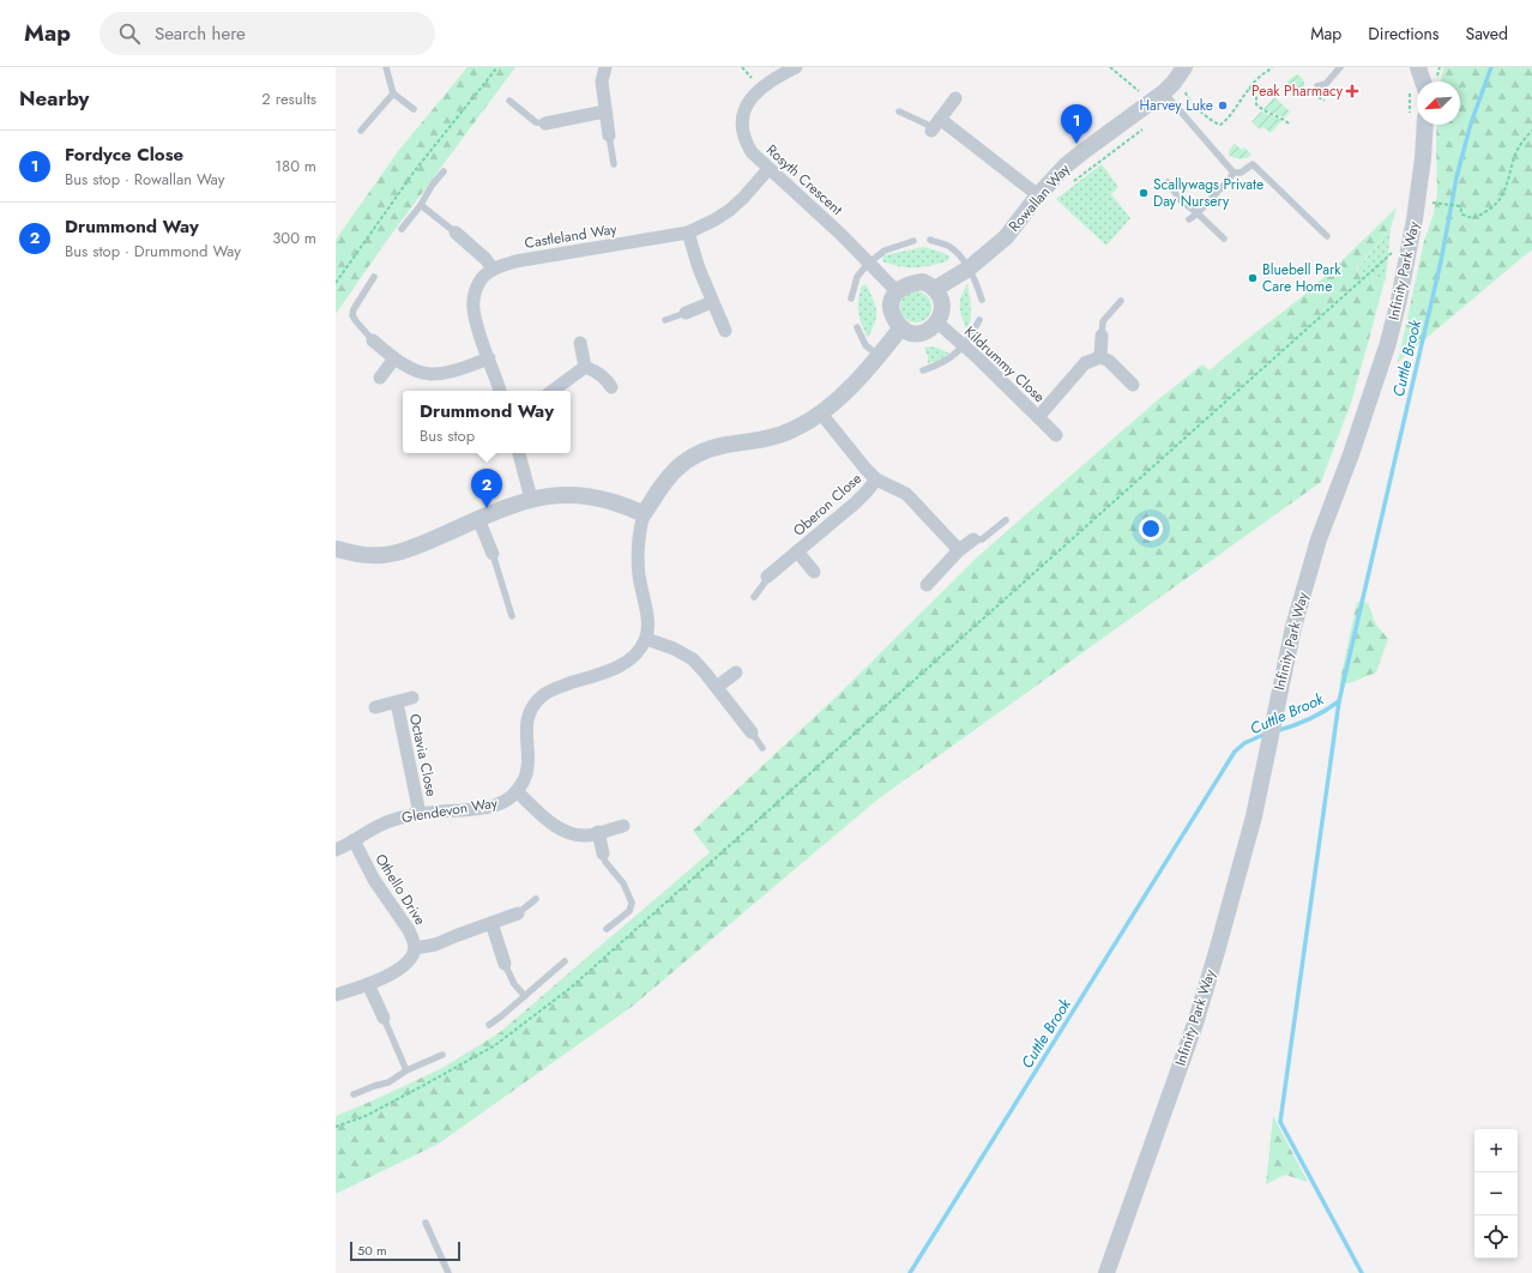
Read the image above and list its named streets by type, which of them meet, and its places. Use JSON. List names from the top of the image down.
{
  "streets": {
    "street": [
      "Rosyth Crescent",
      "Rowallan Way",
      "Castleland Way",
      "Infinity Park Way",
      "Kildrummy Close",
      "Oberon Close",
      "Octavia Close",
      "Glendevon Way",
      "Othello Drive"
    ]
  },
  "crossings": [
    ["Rosyth Crescent", "Rowallan Way"],
    ["Rosyth Crescent", "Castleland Way"],
    ["Rosyth Crescent", "Kildrummy Close"],
    ["Rowallan Way", "Kildrummy Close"],
    ["Octavia Close", "Glendevon Way"],
    ["Glendevon Way", "Othello Drive"]
  ],
  "water": ["Cuttle Brook"],
  "places": {
    "health": ["Peak Pharmacy"],
    "other": ["Harvey Luke", "Scallywags Private Day Nursery", "Bluebell Park Care Home"]
  },
  "scale_bar": "50 m",
  "north": "bottom left",
  "page": {
    "header": "Map",
    "search": "Search here",
    "nav": ["Map", "Directions", "Saved"],
    "heading": ["Nearby", "2 results"],
    "pins": ["1", "2"],
    "list": [
      {
        "mark": "1",
        "name": "Fordyce Close",
        "note": "Bus stop · Rowallan Way",
        "value": "180 m"
      },
      {
        "mark": "2",
        "name": "Drummond Way",
        "note": "Bus stop · Drummond Way",
        "value": "300 m"
      }
    ],
    "popup": ["Drummond Way", "Bus stop"],
    "map_buttons": ["+", "−"],
    "scale": "50 m"
  }
}
